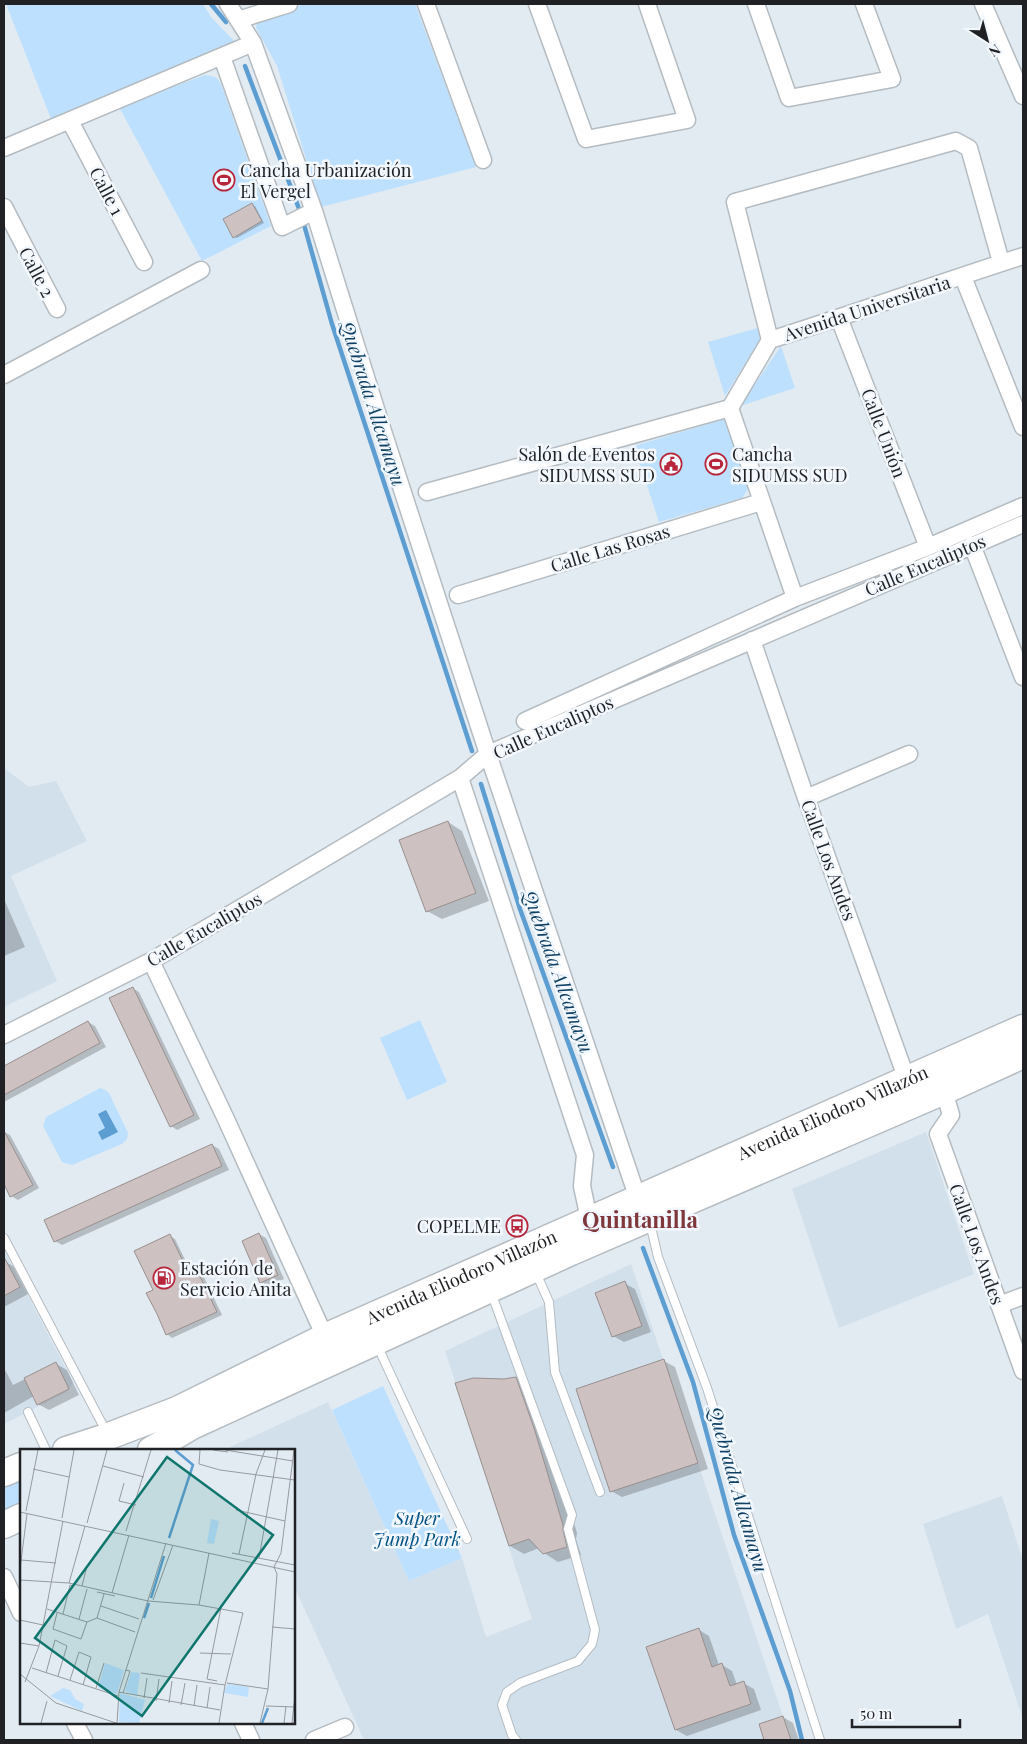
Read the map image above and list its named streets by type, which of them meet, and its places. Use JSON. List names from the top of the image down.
{
  "streets": {
    "highway": ["Avenida Eliodoro Villazón"],
    "street": [
      "Calle 1",
      "Calle 2",
      "Avenida Universitaria",
      "Calle Unión",
      "Calle Las Rosas",
      "Calle Eucaliptos",
      "Calle Los Andes"
    ]
  },
  "crossings": [
    ["Avenida Universitaria", "Calle Unión"],
    ["Calle Unión", "Calle Eucaliptos"],
    ["Calle Eucaliptos", "Calle Los Andes"],
    ["Calle Los Andes", "Avenida Eliodoro Villazón"]
  ],
  "districts": ["Quintanilla"],
  "water": ["Quebrada Allcamayu"],
  "parks": ["Super Jump Park"],
  "places": {
    "sports": ["Cancha Urbanización El Vergel", "Cancha SIDUMSS SUD"],
    "public building": ["Salón de Eventos SIDUMSS SUD"],
    "bus stop": ["COPELME"],
    "fuel station": ["Estación de Servicio Anita"]
  },
  "scale_bar": "50 m",
  "north": "bottom right"
}
